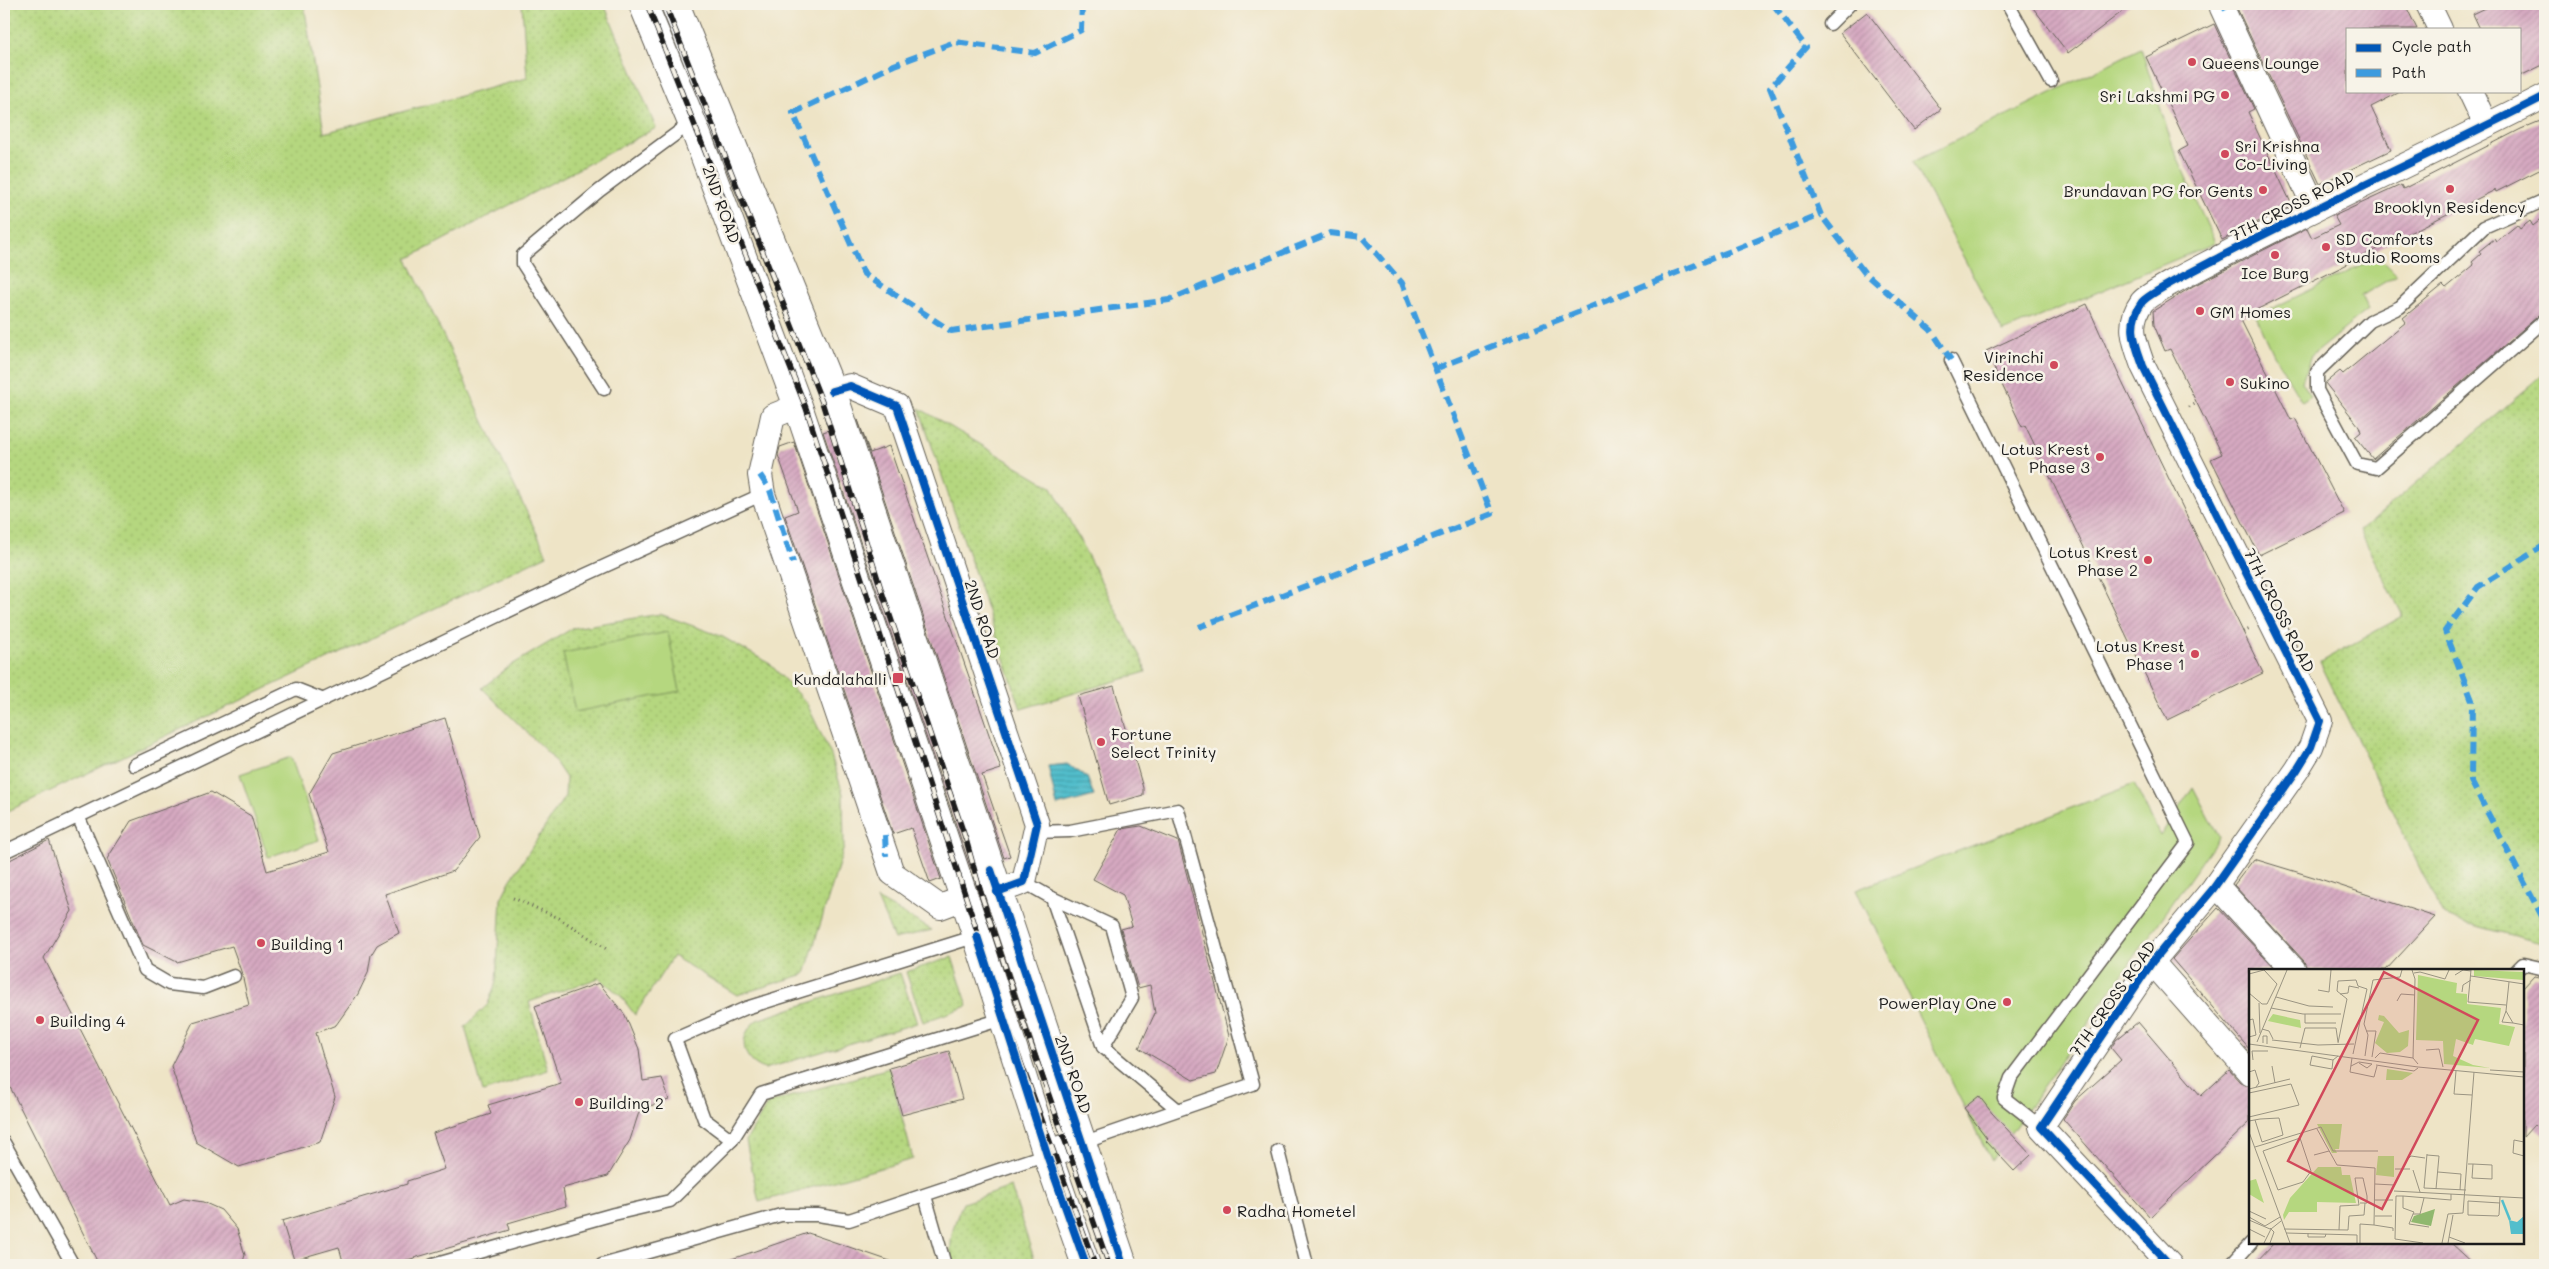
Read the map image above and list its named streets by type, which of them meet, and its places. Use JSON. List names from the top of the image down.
{
  "streets": {
    "main road": ["2ND ROAD"],
    "street": ["7TH CROSS ROAD"]
  },
  "places": {
    "other": [
      "Queens Lounge",
      "Sri Lakshmi PG",
      "Sri Krishna Co-Living",
      "Brooklyn Residency",
      "Brundavan PG for Gents",
      "SD Comforts Studio Rooms",
      "Ice Burg",
      "GM Homes",
      "Virinchi Residence",
      "Sukino",
      "Lotus Krest Phase 3",
      "Lotus Krest Phase 2",
      "Lotus Krest Phase 1",
      "Fortune Select Trinity",
      "Building 1",
      "PowerPlay One",
      "Building 4",
      "Building 2",
      "Radha Hometel"
    ],
    "transit": ["Kundalahalli"]
  },
  "legend": ["Cycle path", "Path"]
}
